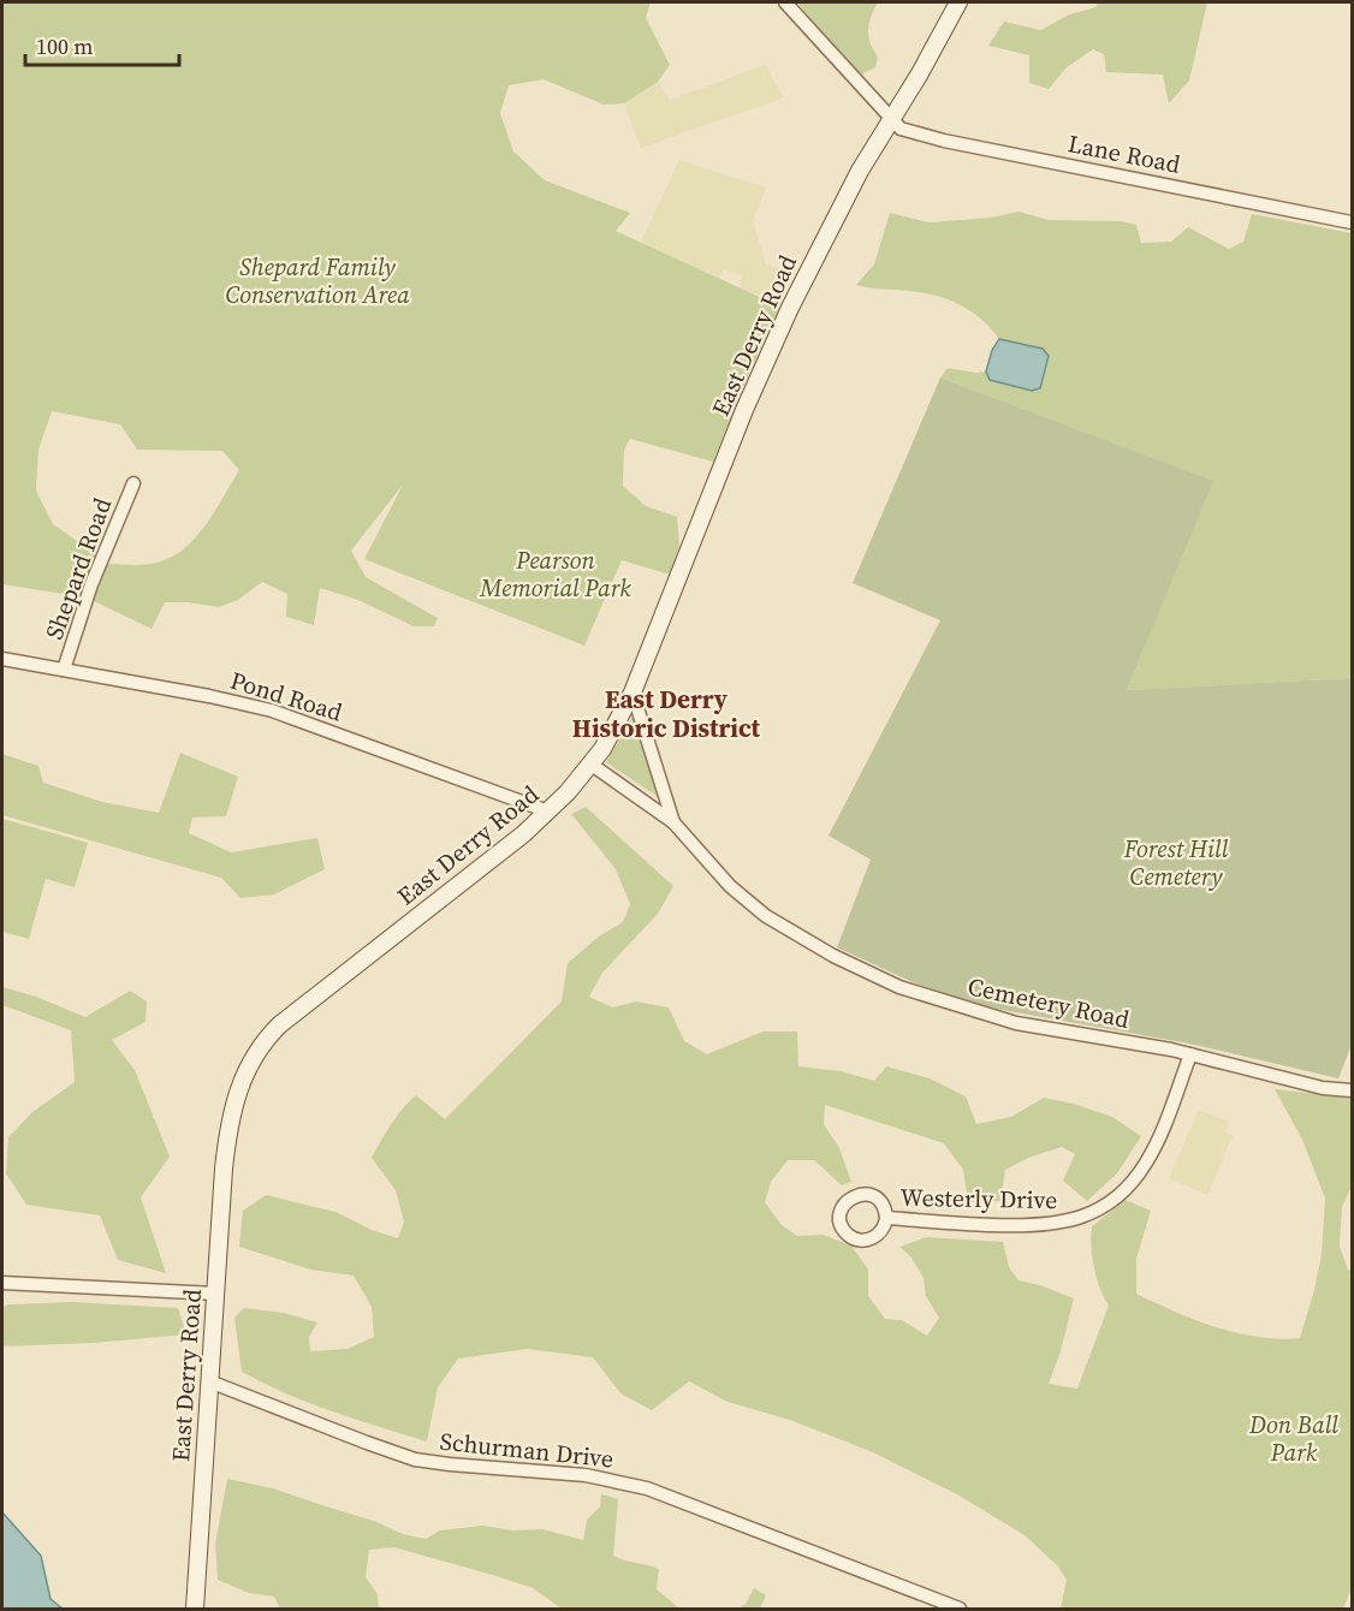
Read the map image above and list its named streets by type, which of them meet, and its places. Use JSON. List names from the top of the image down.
{
  "streets": {
    "street": [
      "Lane Road",
      "East Derry Road",
      "Shepard Road",
      "Pond Road",
      "Cemetery Road",
      "Westerly Drive",
      "Schurman Drive"
    ]
  },
  "crossings": [
    ["Lane Road", "East Derry Road"],
    ["East Derry Road", "Pond Road"],
    ["East Derry Road", "Cemetery Road"],
    ["East Derry Road", "Schurman Drive"],
    ["Shepard Road", "Pond Road"],
    ["Cemetery Road", "Westerly Drive"]
  ],
  "districts": ["East Derry Historic District"],
  "parks": [
    "Shepard Family Conservation Area",
    "Pearson Memorial Park",
    "Forest Hill Cemetery",
    "Don Ball Park"
  ],
  "scale_bar": "100 m"
}
